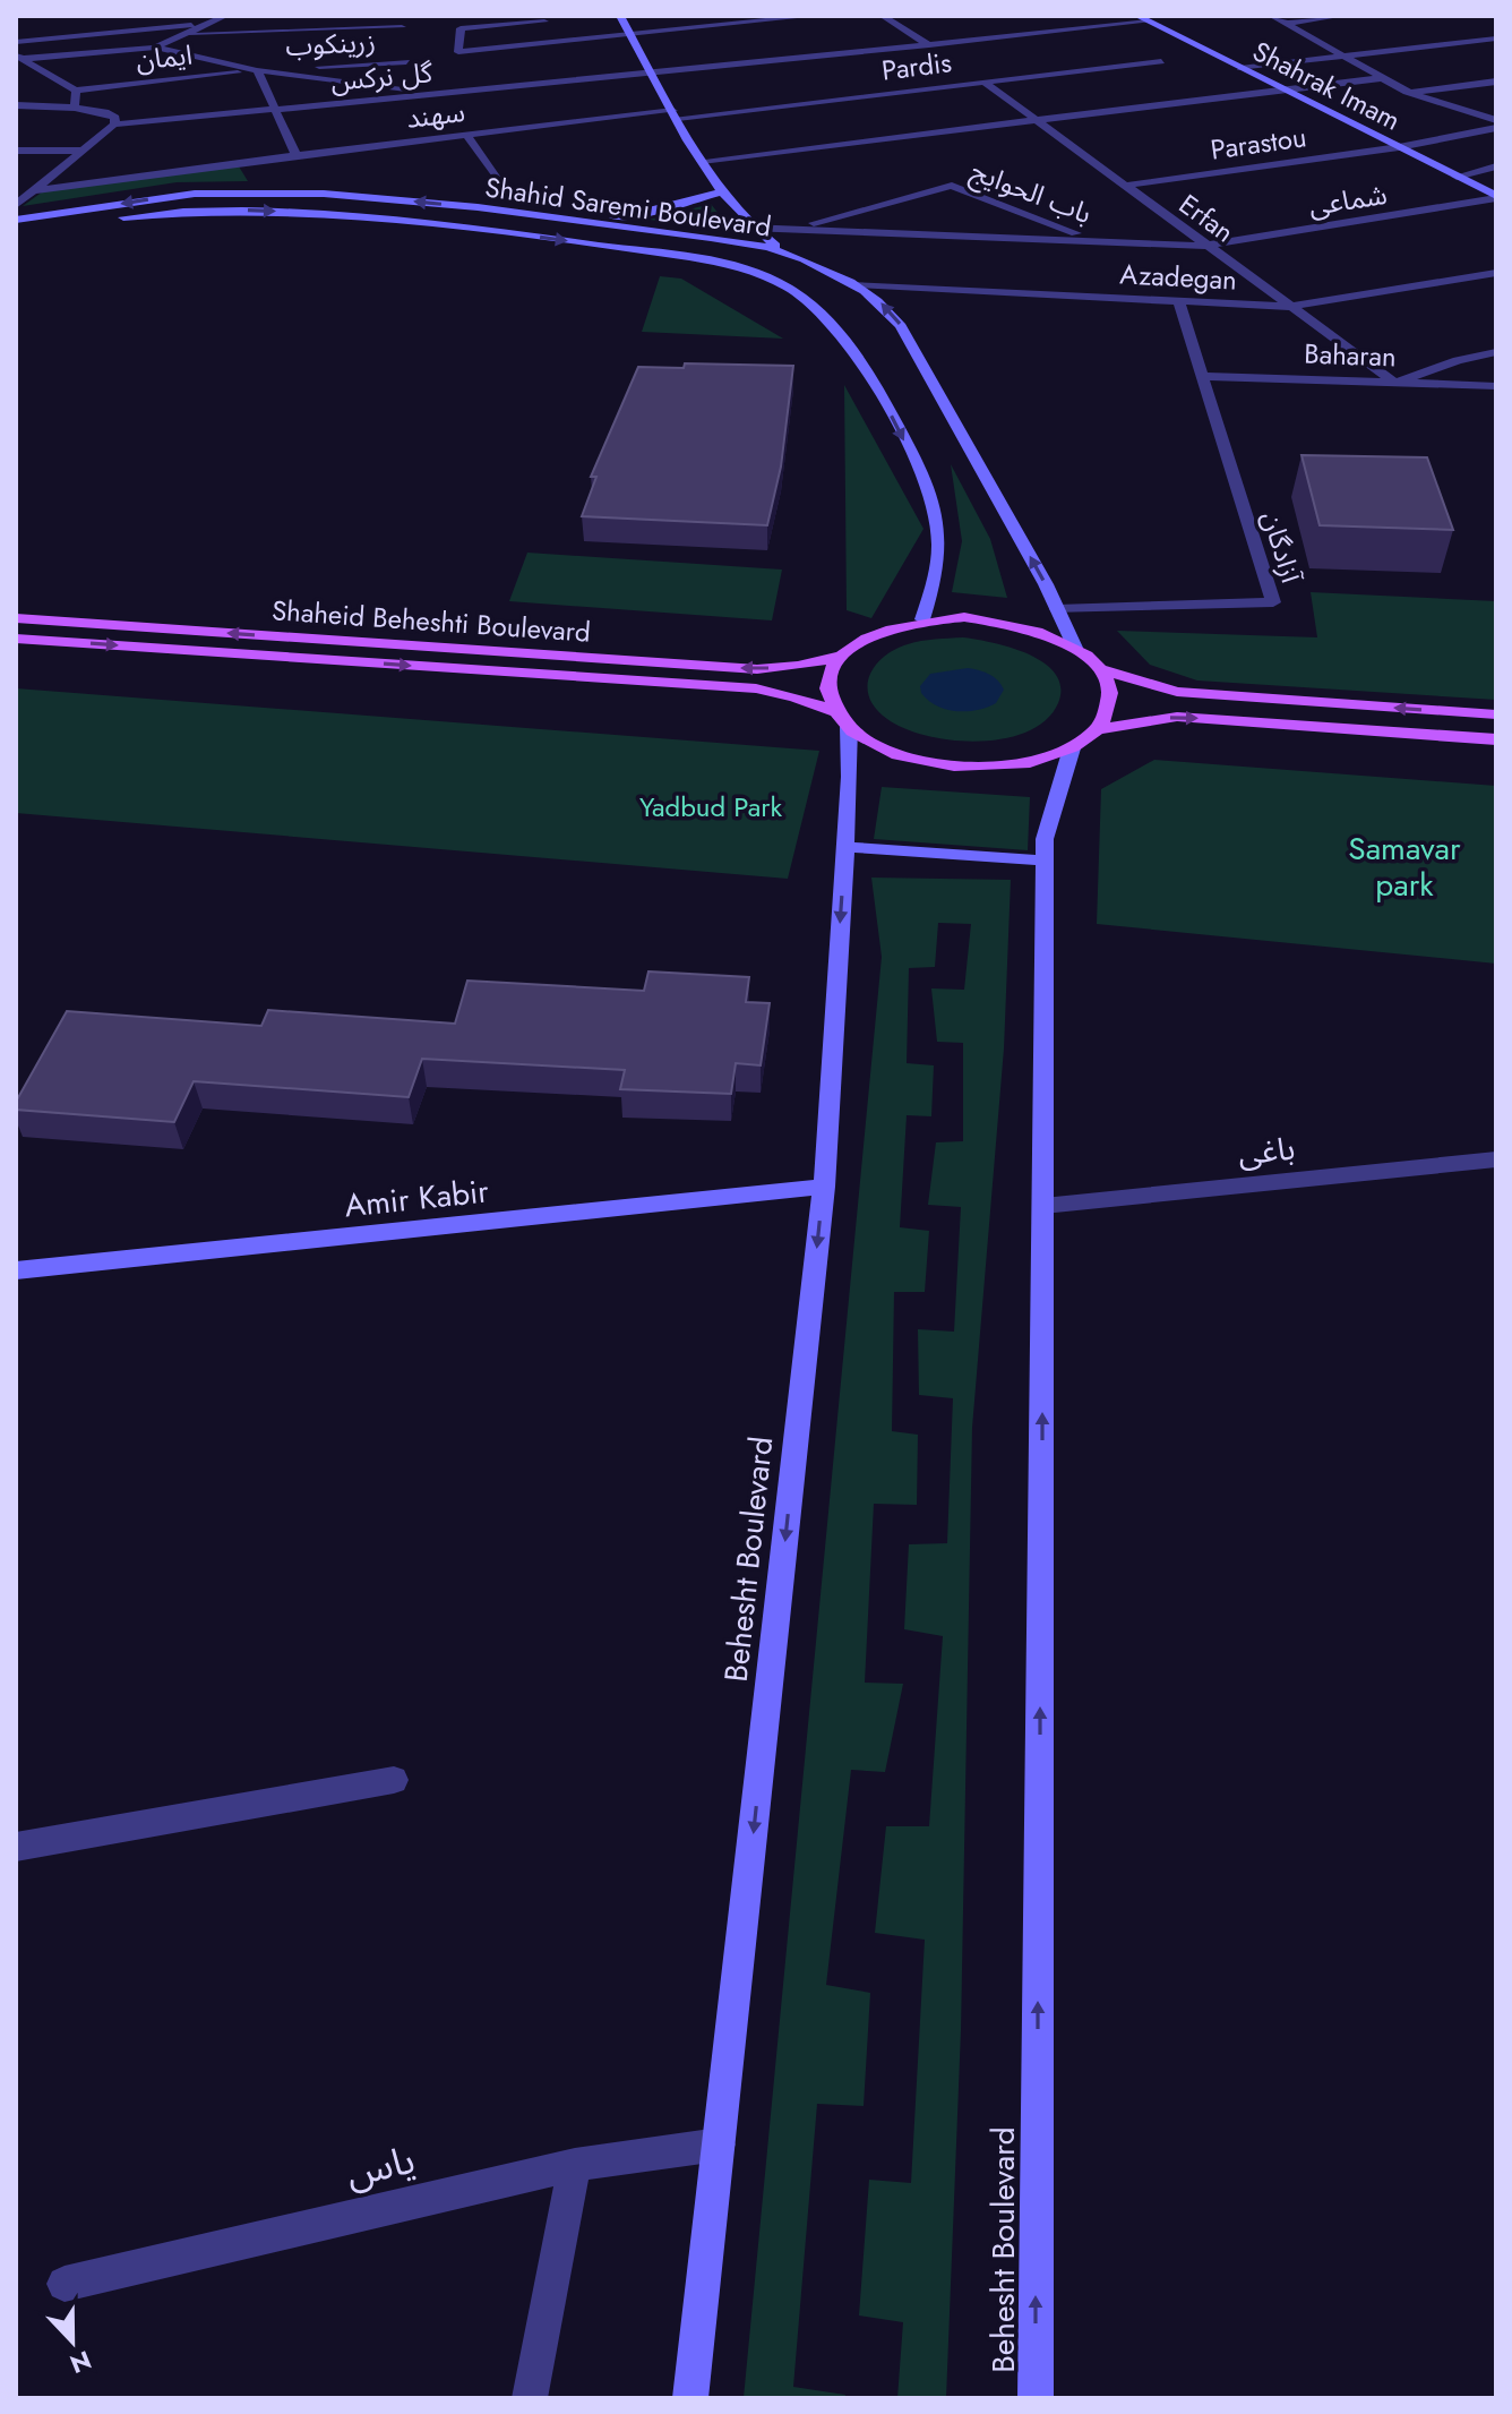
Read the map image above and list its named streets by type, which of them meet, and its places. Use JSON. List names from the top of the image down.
{
  "streets": {
    "main road": [
      "Shahrak Imam",
      "Shahid Saremi Boulevard",
      "Shaheid Beheshti Boulevard",
      "Amir Kabir",
      "Behesht Boulevard"
    ],
    "street": [
      "زرینکوب",
      "ایمان",
      "Pardis",
      "گل نرکس",
      "سهند",
      "Parastou",
      "باب الحوایج",
      "شماعی",
      "Erfan",
      "Azadegan",
      "Baharan",
      "آزادگان",
      "باغی",
      "یاس"
    ]
  },
  "crossings": [
    ["زرینکوب", "ایمان"],
    ["Pardis", "سهند"],
    ["Pardis", "Erfan"],
    ["گل نرکس", "Shahrak Imam"],
    ["Shahrak Imam", "Parastou"],
    ["Shahrak Imam", "شماعی"],
    ["Parastou", "Erfan"],
    ["باب الحوایج", "شماعی"],
    ["باب الحوایج", "Erfan"],
    ["شماعی", "Erfan"],
    ["Shahid Saremi Boulevard", "Azadegan"],
    ["Shahid Saremi Boulevard", "آزادگان"],
    ["Shahid Saremi Boulevard", "Shaheid Beheshti Boulevard"],
    ["Erfan", "Azadegan"],
    ["Erfan", "Baharan"],
    ["Azadegan", "آزادگان"],
    ["Baharan", "آزادگان"],
    ["Shaheid Beheshti Boulevard", "Behesht Boulevard"],
    ["باغی", "Behesht Boulevard"],
    ["Amir Kabir", "Behesht Boulevard"],
    ["Behesht Boulevard", "یاس"]
  ],
  "one_way": ["Shahid Saremi Boulevard"],
  "parks": ["Yadbud Park", "Samavar park"],
  "north": "bottom"
}
